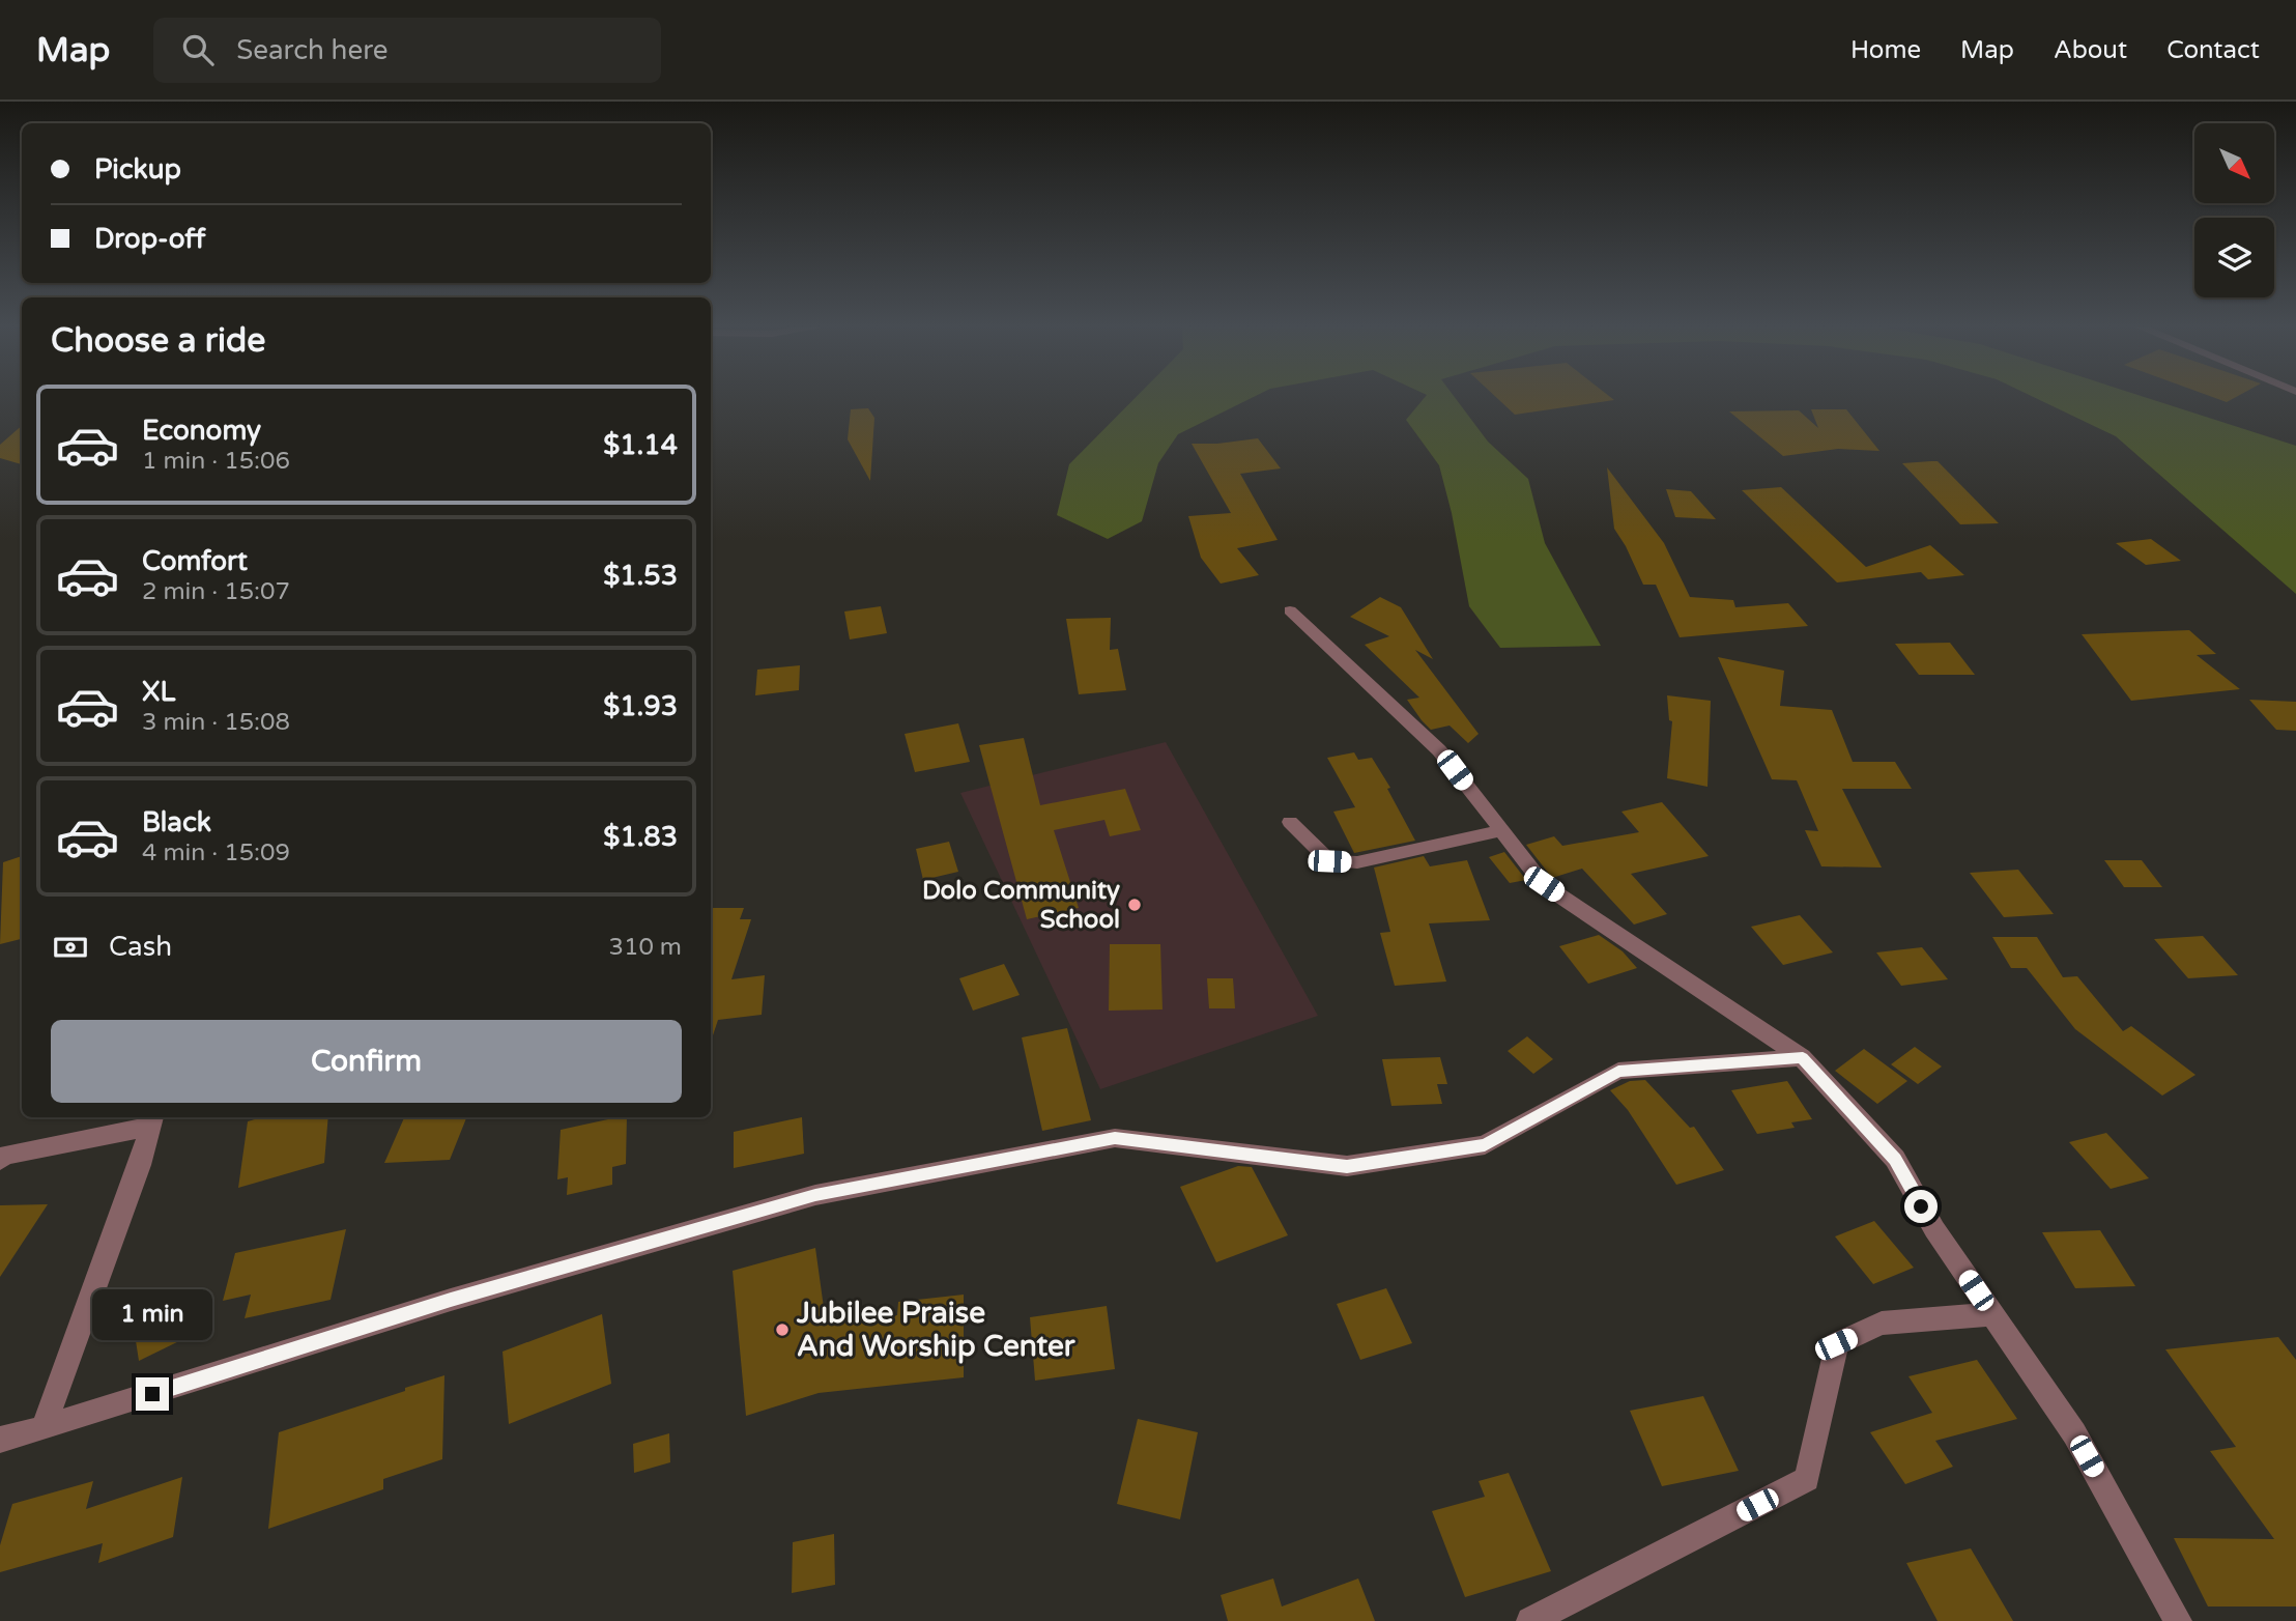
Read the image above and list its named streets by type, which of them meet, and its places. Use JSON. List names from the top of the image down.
{
  "places": ["Dolo Community School", "Jubilee Praise And Worship Center"],
  "north": "bottom right",
  "page": {
    "header": "Map",
    "search": "Search here",
    "nav": [
      "Home",
      "Map",
      "About",
      "Contact"
    ],
    "banner": ["Pickup", "Drop-off"],
    "heading": "Choose a ride",
    "list": [
      {
        "name": "Economy",
        "note": "1 min · 15:06",
        "value": "$1.14"
      },
      {
        "name": "Comfort",
        "note": "2 min · 15:07",
        "value": "$1.53"
      },
      {
        "name": "XL",
        "note": "3 min · 15:08",
        "value": "$1.93"
      },
      {
        "name": "Black",
        "note": "4 min · 15:09",
        "value": "$1.83"
      }
    ],
    "pay": ["Cash", "310 m"],
    "buttons": "Confirm",
    "bubble": "1 min"
  }
}
